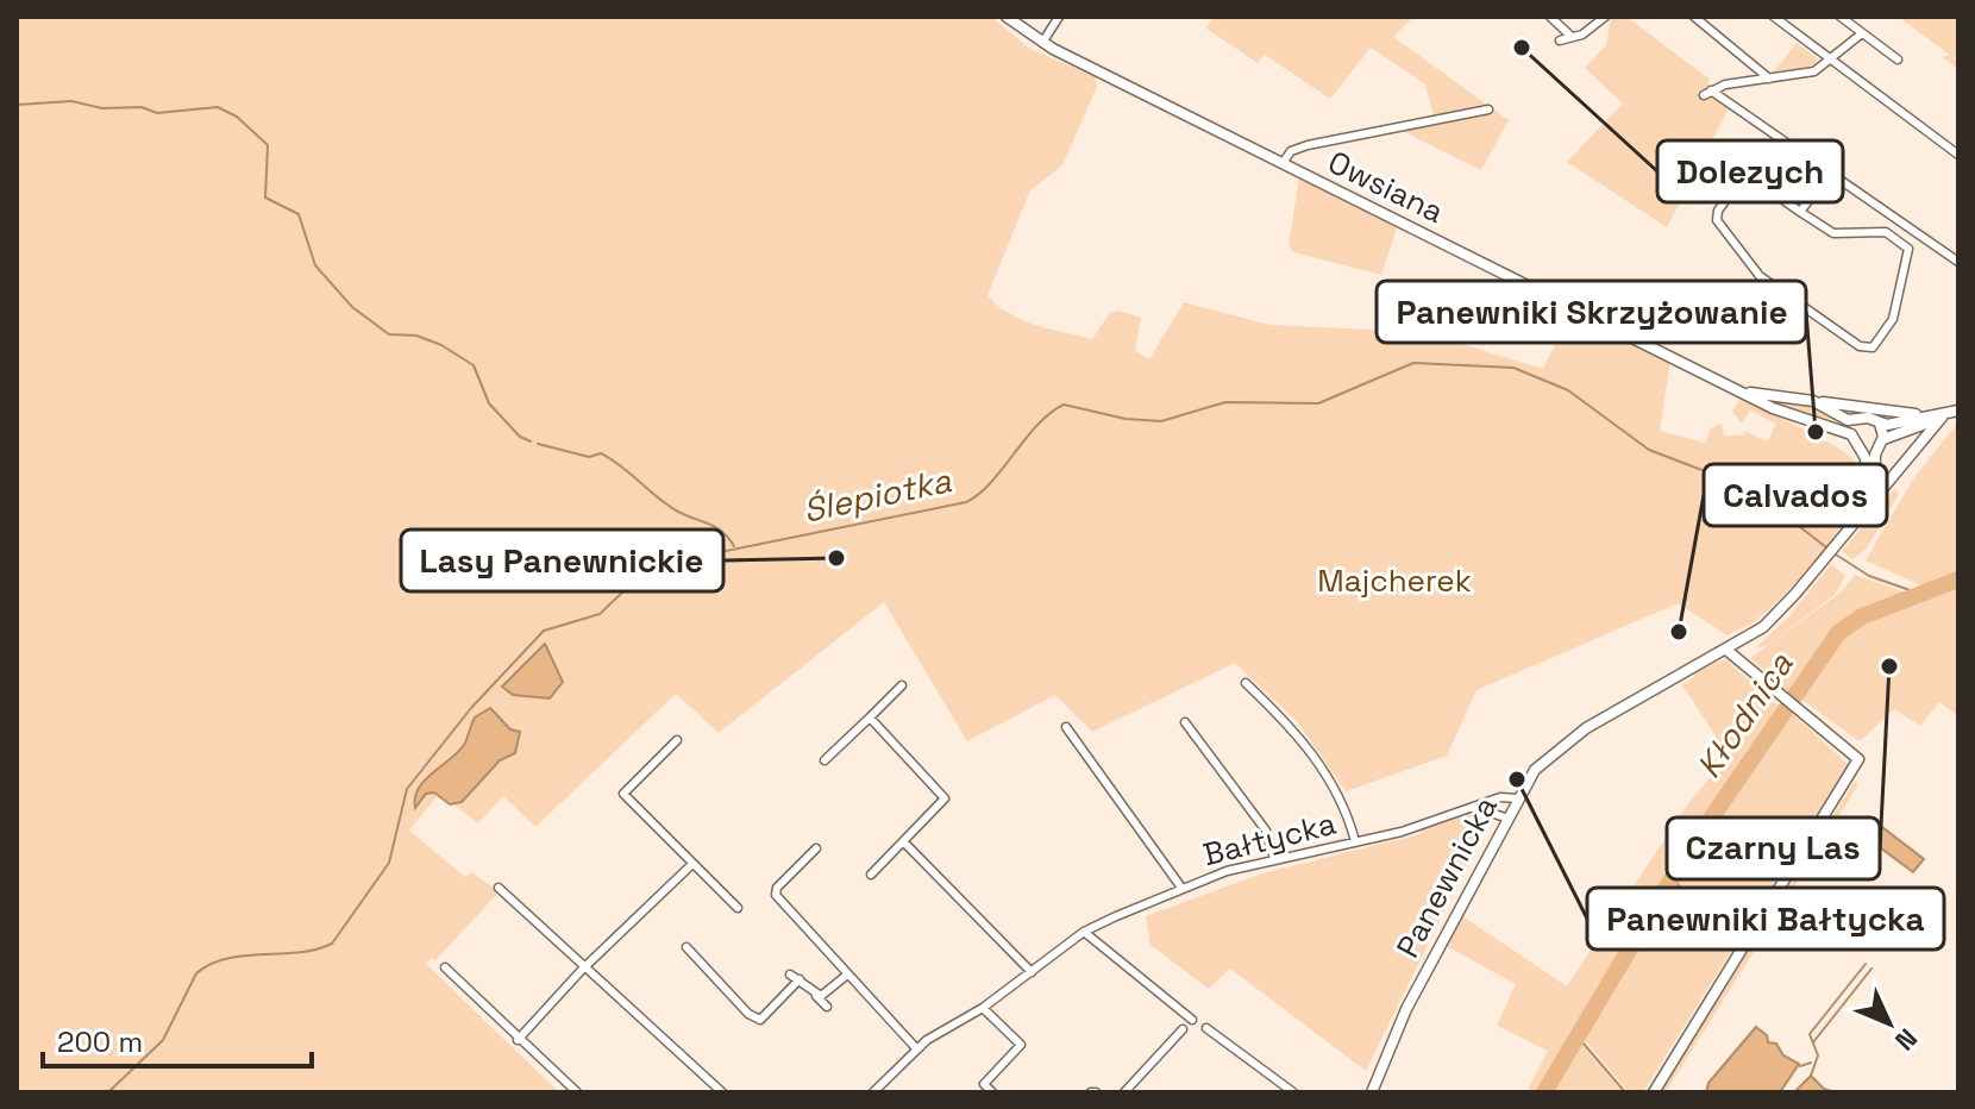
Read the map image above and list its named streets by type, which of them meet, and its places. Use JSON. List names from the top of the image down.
{
  "streets": {
    "street": ["Owsiana", "Bałtycka", "Panewnicka"]
  },
  "crossings": [
    ["Bałtycka", "Panewnicka"]
  ],
  "water": ["Ślepiotka", "Kłodnica"],
  "parks": ["Majcherek"],
  "places": [
    "Dolezych",
    "Panewniki Skrzyżowanie",
    "Lasy Panewnickie",
    "Calvados",
    "Czarny Las",
    "Panewniki Bałtycka"
  ],
  "scale_bar": "200 m",
  "north": "bottom right"
}
